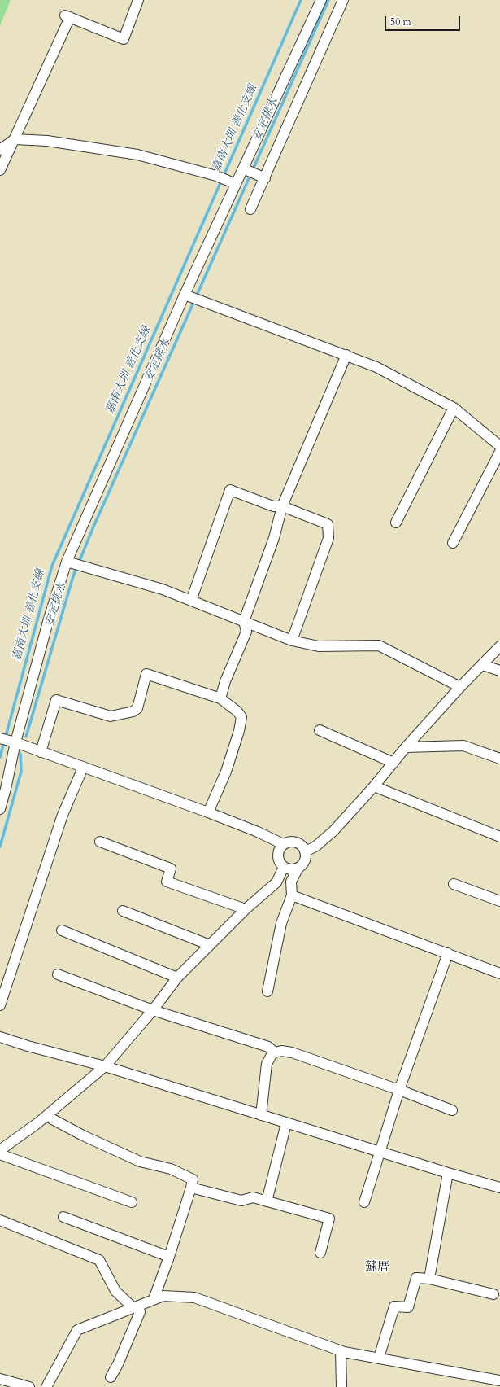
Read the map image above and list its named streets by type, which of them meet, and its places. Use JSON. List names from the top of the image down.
{
  "districts": ["蘇厝"],
  "water": ["安定排水", "嘉南大圳 善化支線"],
  "scale_bar": "50 m"
}
